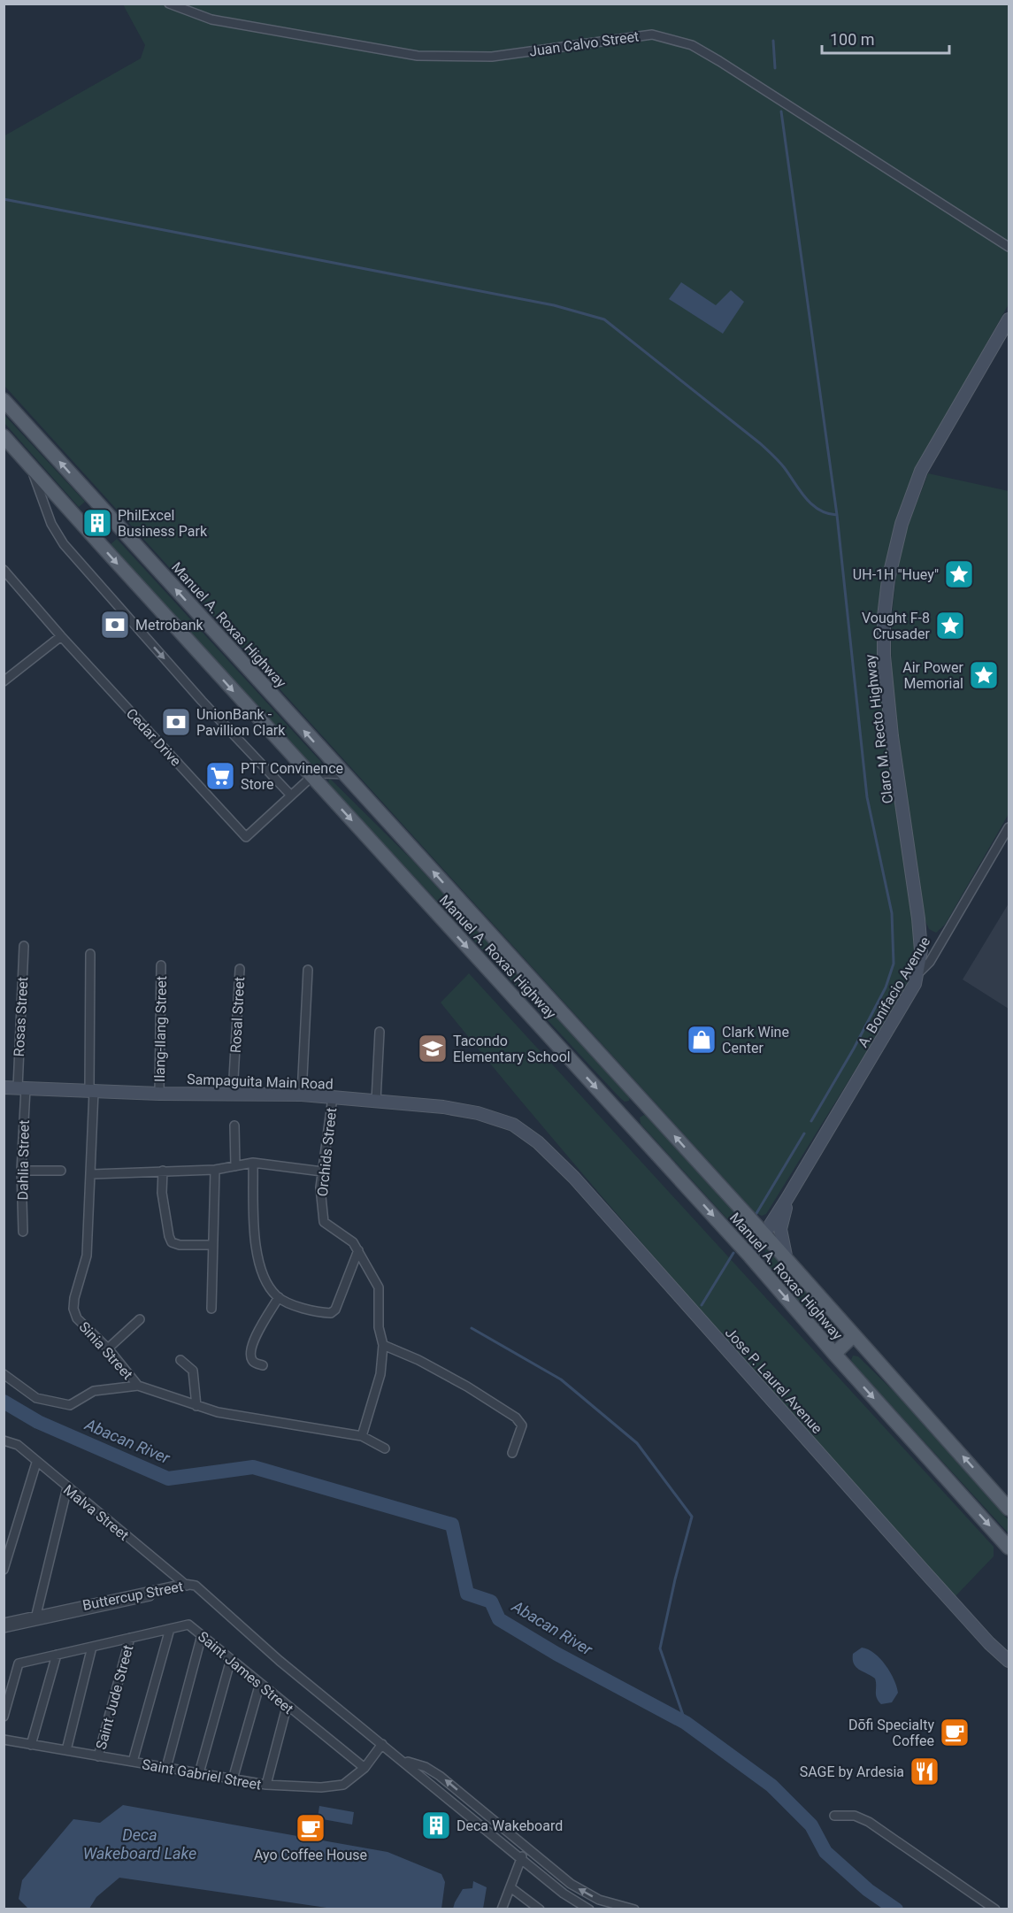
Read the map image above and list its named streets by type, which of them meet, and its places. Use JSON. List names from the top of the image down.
{
  "streets": {
    "main road": ["Manuel A. Roxas Highway"],
    "street": [
      "Juan Calvo Street",
      "Claro M. Recto Highway",
      "Cedar Drive",
      "A. Bonifacio Avenue",
      "Rosal Street",
      "Rosas Street",
      "Ilang-Ilang Street",
      "Sampaguita Main Road",
      "Orchids Street",
      "Dahlia Street",
      "Sinia Street",
      "Jose P. Laurel Avenue",
      "Malva Street",
      "Buttercup Street",
      "Saint James Street",
      "Saint Jude Street",
      "Saint Gabriel Street"
    ]
  },
  "crossings": [
    ["Manuel A. Roxas Highway", "A. Bonifacio Avenue"],
    ["Claro M. Recto Highway", "A. Bonifacio Avenue"],
    ["Rosal Street", "Sampaguita Main Road"],
    ["Rosas Street", "Sampaguita Main Road"],
    ["Rosas Street", "Dahlia Street"],
    ["Ilang-Ilang Street", "Sampaguita Main Road"],
    ["Sampaguita Main Road", "Orchids Street"],
    ["Sampaguita Main Road", "Dahlia Street"],
    ["Sampaguita Main Road", "Sinia Street"],
    ["Sampaguita Main Road", "Jose P. Laurel Avenue"],
    ["Orchids Street", "Sinia Street"],
    ["Malva Street", "Buttercup Street"],
    ["Malva Street", "Saint Gabriel Street"],
    ["Saint James Street", "Saint Jude Street"],
    ["Saint James Street", "Saint Gabriel Street"],
    ["Saint Jude Street", "Saint Gabriel Street"]
  ],
  "water": ["Abacan River", "Deca Wakeboard Lake"],
  "places": {
    "building": ["PhilExcel Business Park", "Deca Wakeboard"],
    "place": ["UH-1H \"Huey\"", "Vought F-8 Crusader", "Air Power Memorial"],
    "bank": ["Metrobank", "UnionBank - Pavillion Clark"],
    "supermarket": ["PTT Convinence Store"],
    "shop": ["Clark Wine Center"],
    "school or university": ["Tacondo Elementary School"],
    "cafe": ["Dōfi Specialty Coffee", "Ayo Coffee House"],
    "restaurant": ["SAGE by Ardesia"]
  },
  "scale_bar": "100 m"
}
